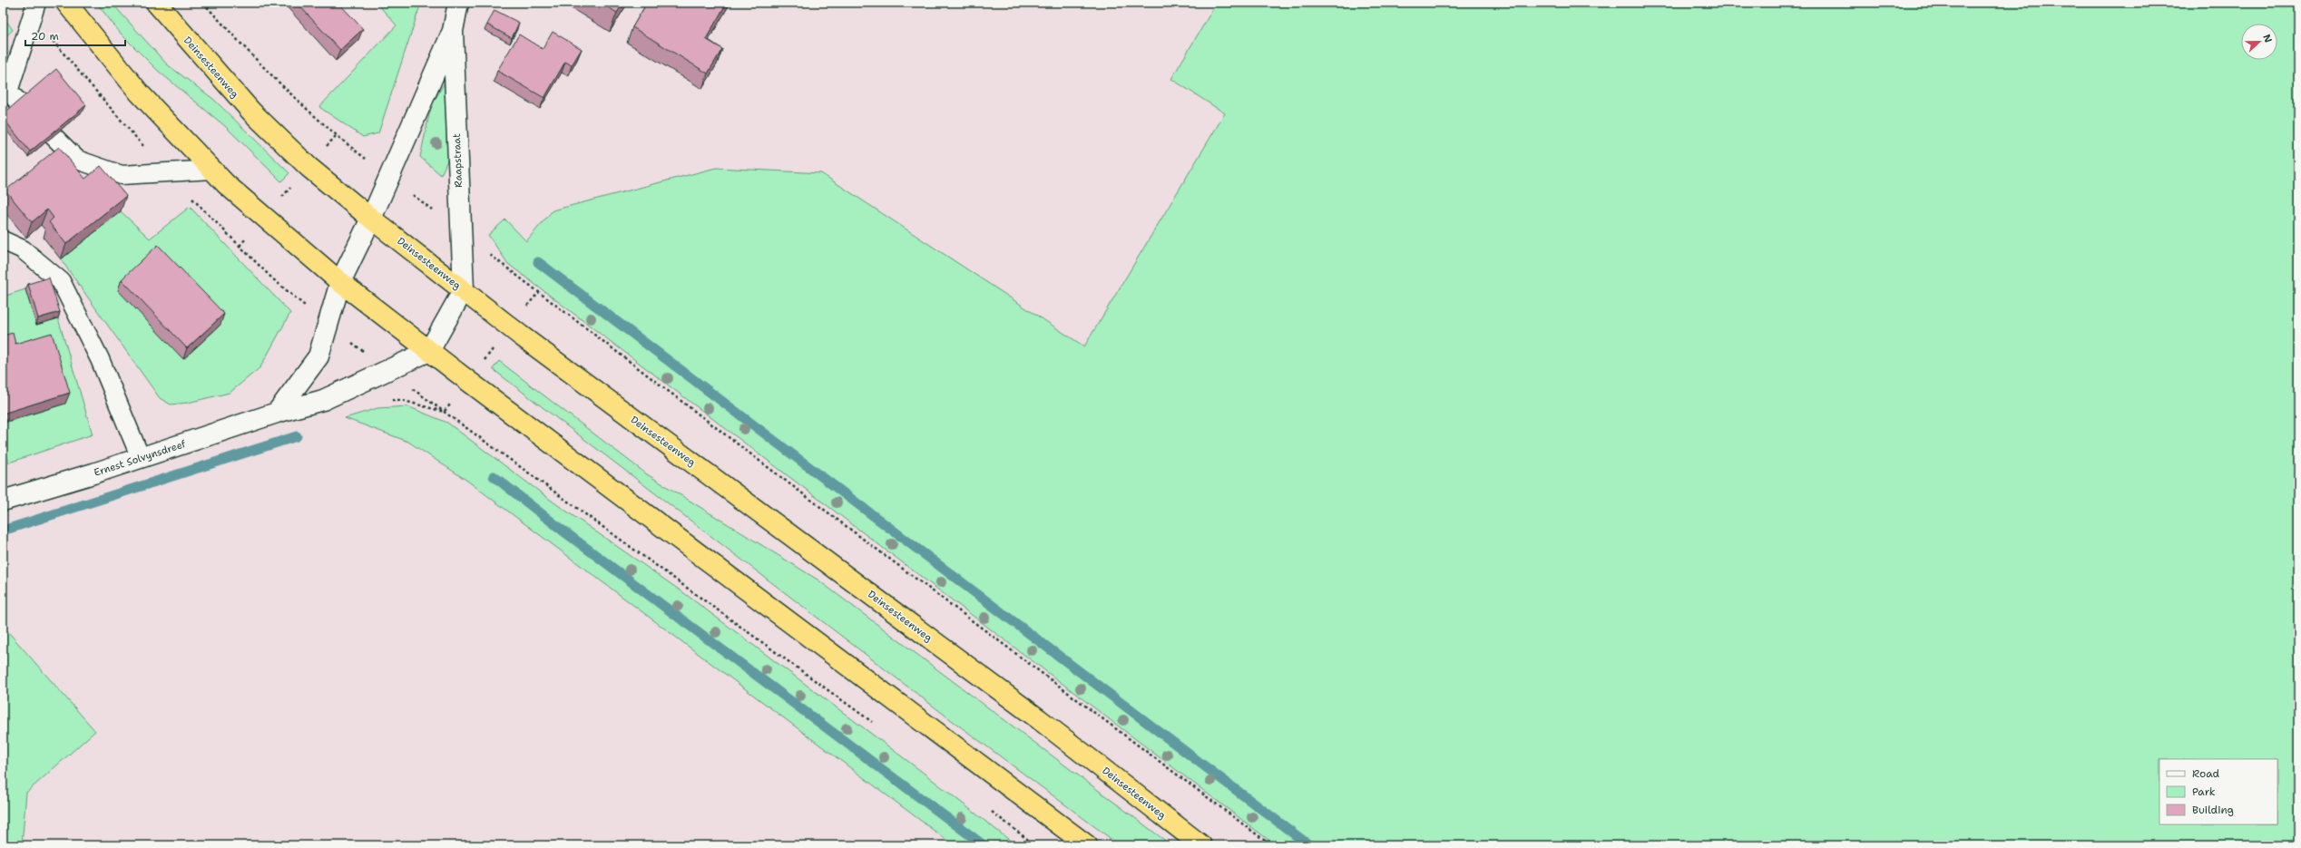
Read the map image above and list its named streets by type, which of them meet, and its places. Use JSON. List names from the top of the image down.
{
  "streets": {
    "highway": ["Deinsesteenweg"],
    "street": ["Raapstraat", "Ernest Solvynsdreef"]
  },
  "crossings": [
    ["Deinsesteenweg", "Raapstraat"]
  ],
  "legend": ["Road", "Park", "Building"],
  "scale_bar": "20 m",
  "north": "right"
}
